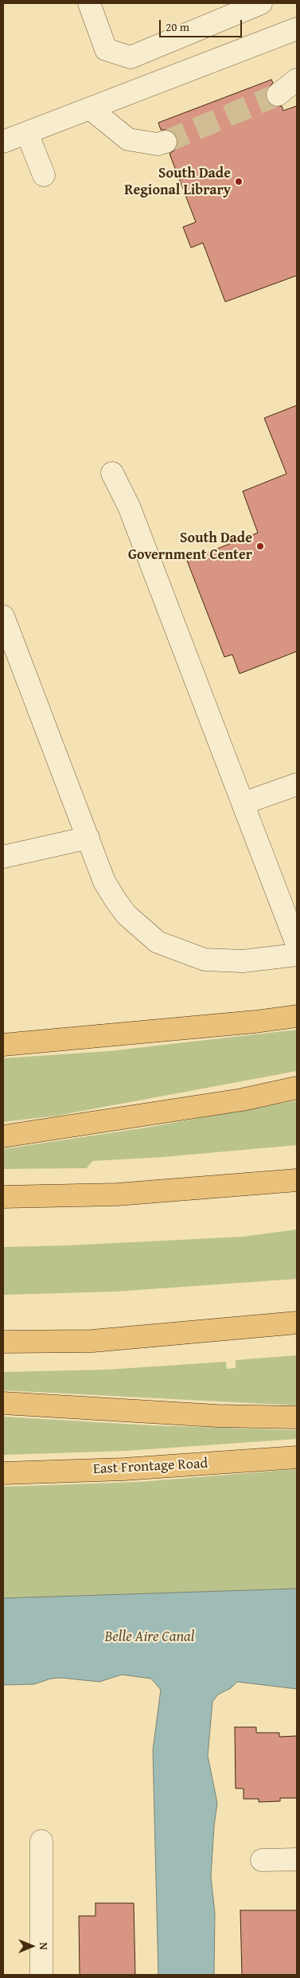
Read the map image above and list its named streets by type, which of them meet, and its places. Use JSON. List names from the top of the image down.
{
  "streets": {
    "main road": ["East Frontage Road"]
  },
  "water": ["Belle Aire Canal"],
  "places": ["South Dade Regional Library", "South Dade Government Center"],
  "scale_bar": "20 m",
  "north": "right"
}
